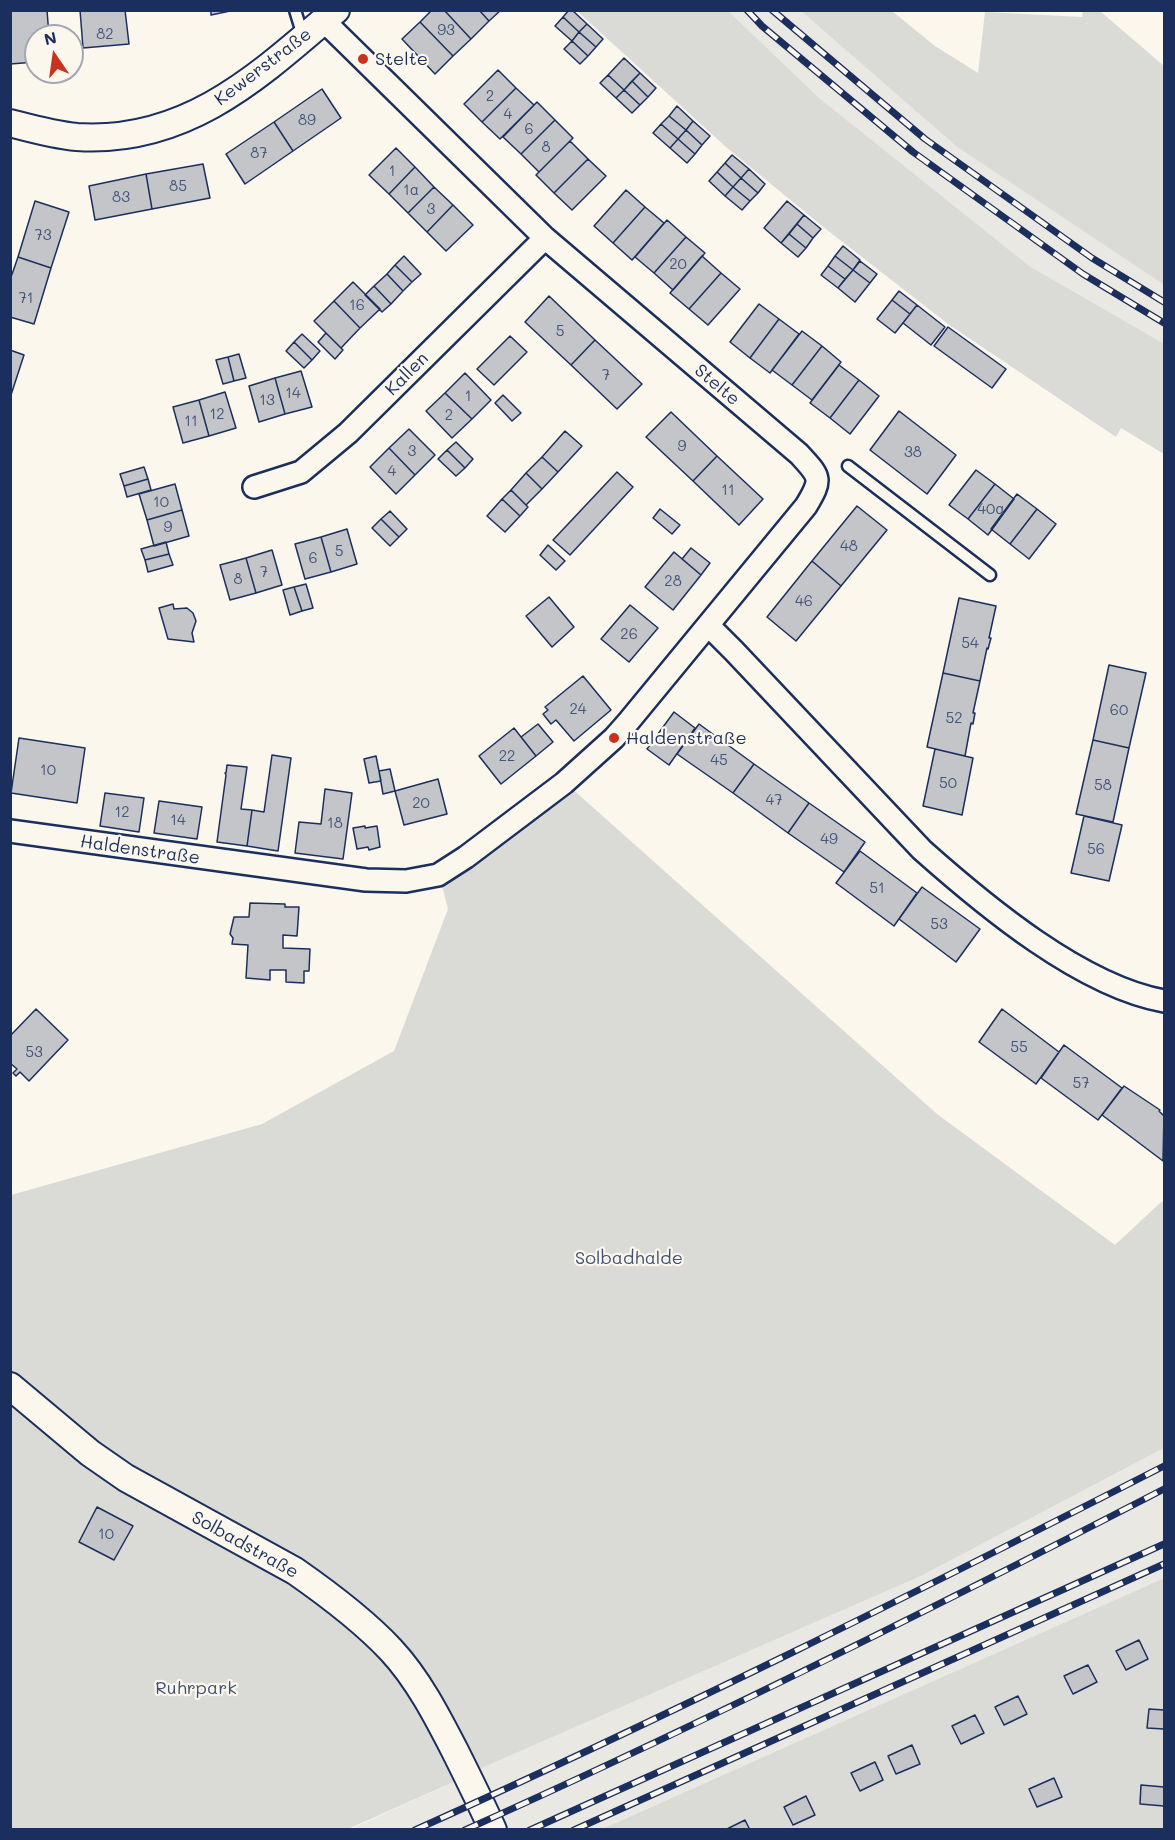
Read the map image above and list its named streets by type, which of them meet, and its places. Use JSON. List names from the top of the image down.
{
  "streets": {
    "street": [
      "Kewerstraße",
      "Kallen",
      "Stelte",
      "Haldenstraße",
      "Solbadstraße"
    ]
  },
  "crossings": [
    ["Kewerstraße", "Stelte"],
    ["Kallen", "Stelte"],
    ["Stelte", "Haldenstraße"]
  ],
  "parks": ["Solbadhalde", "Ruhrpark"],
  "places": ["Stelte", "Haldenstraße"],
  "house_numbers": [
    "93",
    "82",
    "2",
    "4",
    "89",
    "6",
    "8",
    "87",
    "1",
    "85",
    "1a",
    "83",
    "3",
    "73",
    "20",
    "71",
    "16",
    "5",
    "7",
    "14",
    "1",
    "13",
    "12",
    "2",
    "11",
    "9",
    "3",
    "38",
    "4",
    "11",
    "10",
    "40a",
    "9",
    "48",
    "5",
    "6",
    "7",
    "8",
    "28",
    "46",
    "26",
    "54",
    "24",
    "60",
    "52",
    "22",
    "45",
    "10",
    "50",
    "58",
    "47",
    "20",
    "12",
    "14",
    "18",
    "49",
    "56",
    "51",
    "53",
    "55",
    "53",
    "57",
    "10"
  ],
  "north": "top"
}
